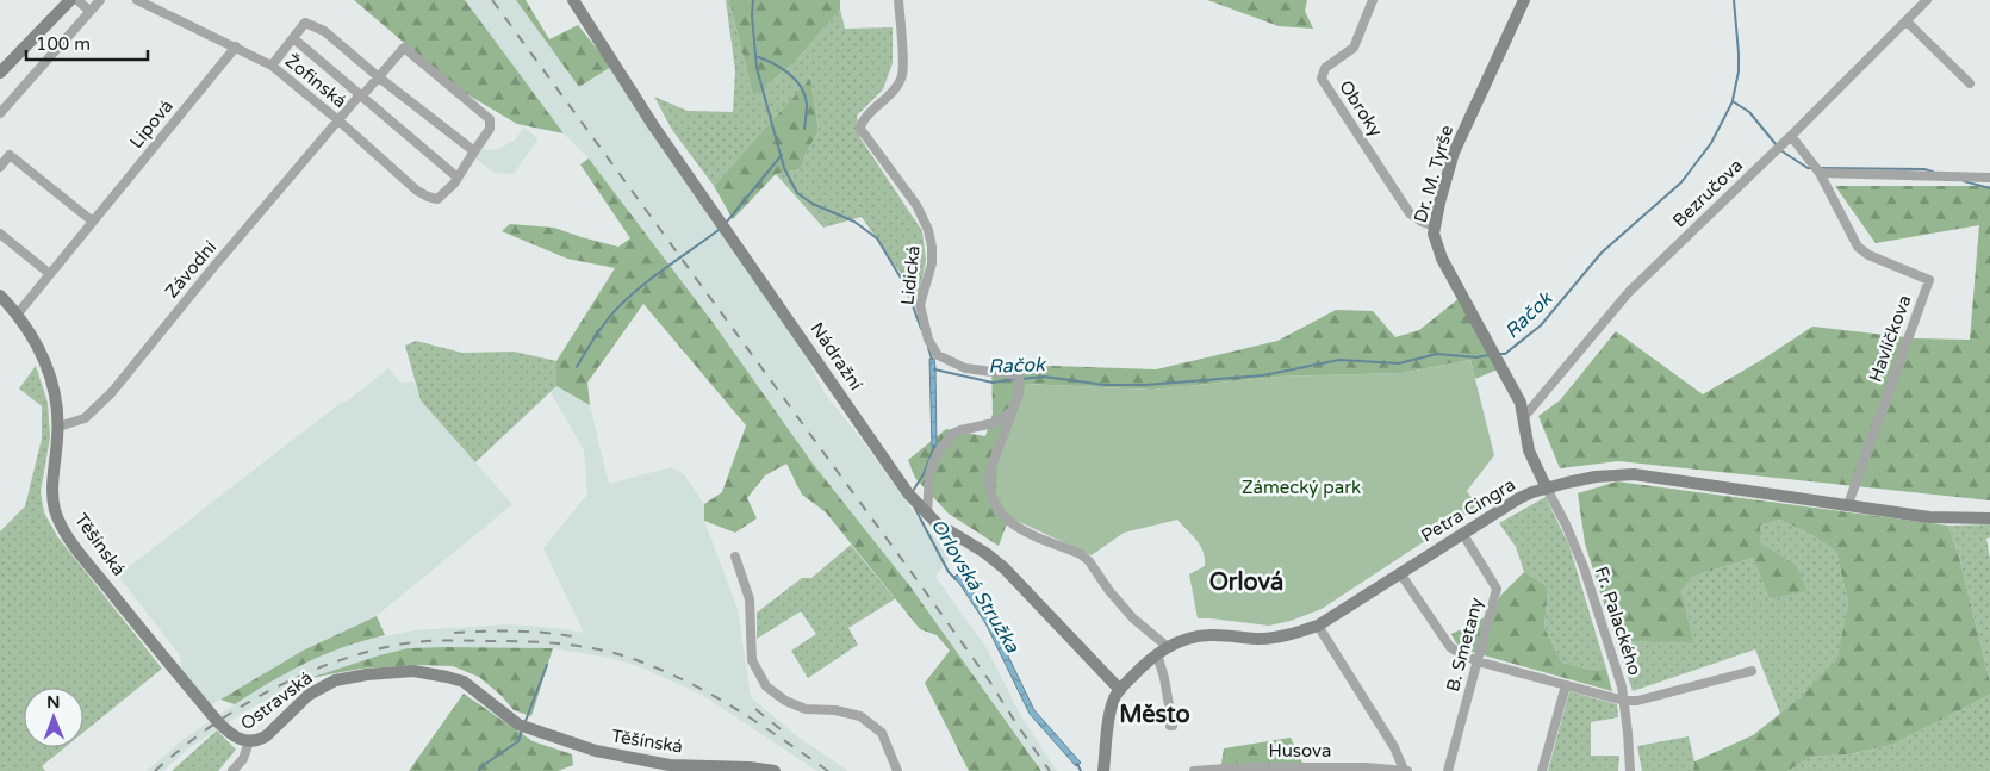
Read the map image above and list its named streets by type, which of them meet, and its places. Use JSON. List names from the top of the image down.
{
  "streets": {
    "street": [
      "Žofinská",
      "Obroky",
      "Lipová",
      "Dr. M. Tyrše",
      "Bezručova",
      "Závodní",
      "Lidická",
      "Havlíčkova",
      "Nádražní",
      "Petra Cingra",
      "Těšínská",
      "Fr. Palackého",
      "B. Smetany",
      "Ostravská",
      "Husova"
    ]
  },
  "crossings": [
    ["Žofinská", "Lipová"],
    ["Žofinská", "Závodní"],
    ["Obroky", "Dr. M. Tyrše"],
    ["Lipová", "Těšínská"],
    ["Dr. M. Tyrše", "Bezručova"],
    ["Dr. M. Tyrše", "Petra Cingra"],
    ["Dr. M. Tyrše", "Fr. Palackého"],
    ["Bezručova", "Havlíčkova"],
    ["Závodní", "Těšínská"],
    ["Lidická", "Petra Cingra"],
    ["Havlíčkova", "Petra Cingra"],
    ["Nádražní", "Petra Cingra"],
    ["Petra Cingra", "Fr. Palackého"],
    ["Petra Cingra", "B. Smetany"],
    ["Těšínská", "Ostravská"]
  ],
  "districts": ["Orlová", "Město"],
  "water": ["Račok", "Orlovská Stružka"],
  "parks": ["Zámecký park"],
  "scale_bar": "100 m",
  "north": "top"
}
